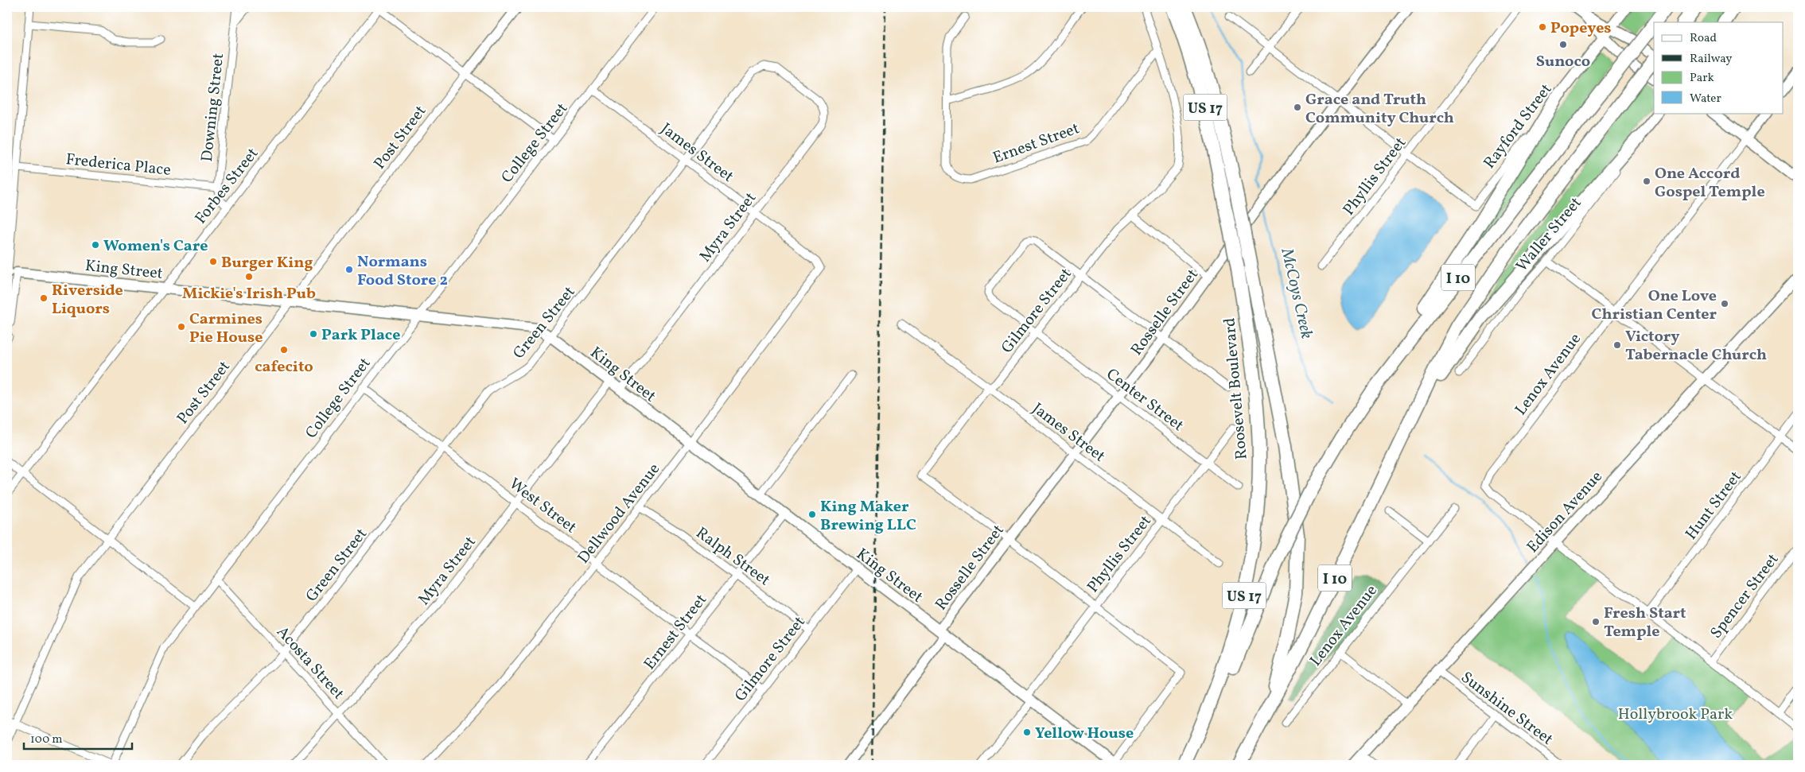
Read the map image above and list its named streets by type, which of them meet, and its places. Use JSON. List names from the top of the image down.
{
  "streets": {
    "highway": ["US 17", "I 10", "Roosevelt Boulevard"],
    "main road": [
      "Rayford Street",
      "Waller Street",
      "King Street",
      "Edison Avenue"
    ],
    "street": [
      "Downing Street",
      "Post Street",
      "College Street",
      "Ernest Street",
      "James Street",
      "Frederica Place",
      "Phyllis Street",
      "Forbes Street",
      "Myra Street",
      "Gilmore Street",
      "Rosselle Street",
      "Green Street",
      "Lenox Avenue",
      "Center Street",
      "West Street",
      "Hunt Street",
      "Dellwood Avenue",
      "Ralph Street",
      "Spencer Street",
      "Acosta Street",
      "Sunshine Street"
    ]
  },
  "crossings": [
    ["Downing Street", "Frederica Place"],
    ["Rayford Street", "Phyllis Street"],
    ["Post Street", "King Street"],
    ["College Street", "James Street"],
    ["College Street", "King Street"],
    ["College Street", "West Street"],
    ["College Street", "Acosta Street"],
    ["Ernest Street", "King Street"],
    ["Ernest Street", "Gilmore Street"],
    ["Ernest Street", "West Street"],
    ["Ernest Street", "Ralph Street"],
    ["James Street", "Phyllis Street"],
    ["James Street", "Myra Street"],
    ["James Street", "Gilmore Street"],
    ["James Street", "Rosselle Street"],
    ["James Street", "Green Street"],
    ["James Street", "Dellwood Avenue"],
    ["Phyllis Street", "King Street"],
    ["Phyllis Street", "Center Street"],
    ["Forbes Street", "King Street"],
    ["Myra Street", "King Street"],
    ["Myra Street", "Green Street"],
    ["Myra Street", "West Street"],
    ["Myra Street", "Acosta Street"],
    ["King Street", "Gilmore Street"],
    ["King Street", "Rosselle Street"],
    ["King Street", "Green Street"],
    ["King Street", "Dellwood Avenue"],
    ["I 10", "Roosevelt Boulevard"],
    ["Gilmore Street", "Rosselle Street"],
    ["Gilmore Street", "Center Street"],
    ["Gilmore Street", "West Street"],
    ["Gilmore Street", "Ralph Street"],
    ["Rosselle Street", "Center Street"],
    ["Green Street", "West Street"],
    ["Green Street", "Acosta Street"],
    ["Lenox Avenue", "Edison Avenue"],
    ["West Street", "Dellwood Avenue"],
    ["Edison Avenue", "Sunshine Street"],
    ["Dellwood Avenue", "Ralph Street"]
  ],
  "water": ["McCoys Creek"],
  "parks": ["Hollybrook Park"],
  "places": [
    "Popeyes",
    "Sunoco",
    "Grace and Truth Community Church",
    "One Accord Gospel Temple",
    "Women's Care",
    "Burger King",
    "Normans Food Store 2",
    "Mickie's Irish Pub",
    "Riverside Liquors",
    "One Love Christian Center",
    "Carmines Pie House",
    "Park Place",
    "Victory Tabernacle Church",
    "cafecito",
    "King Maker Brewing LLC",
    "Fresh Start Temple",
    "Yellow House"
  ],
  "legend": [
    "Road",
    "Railway",
    "Park",
    "Water"
  ],
  "scale_bar": "100 m"
}
